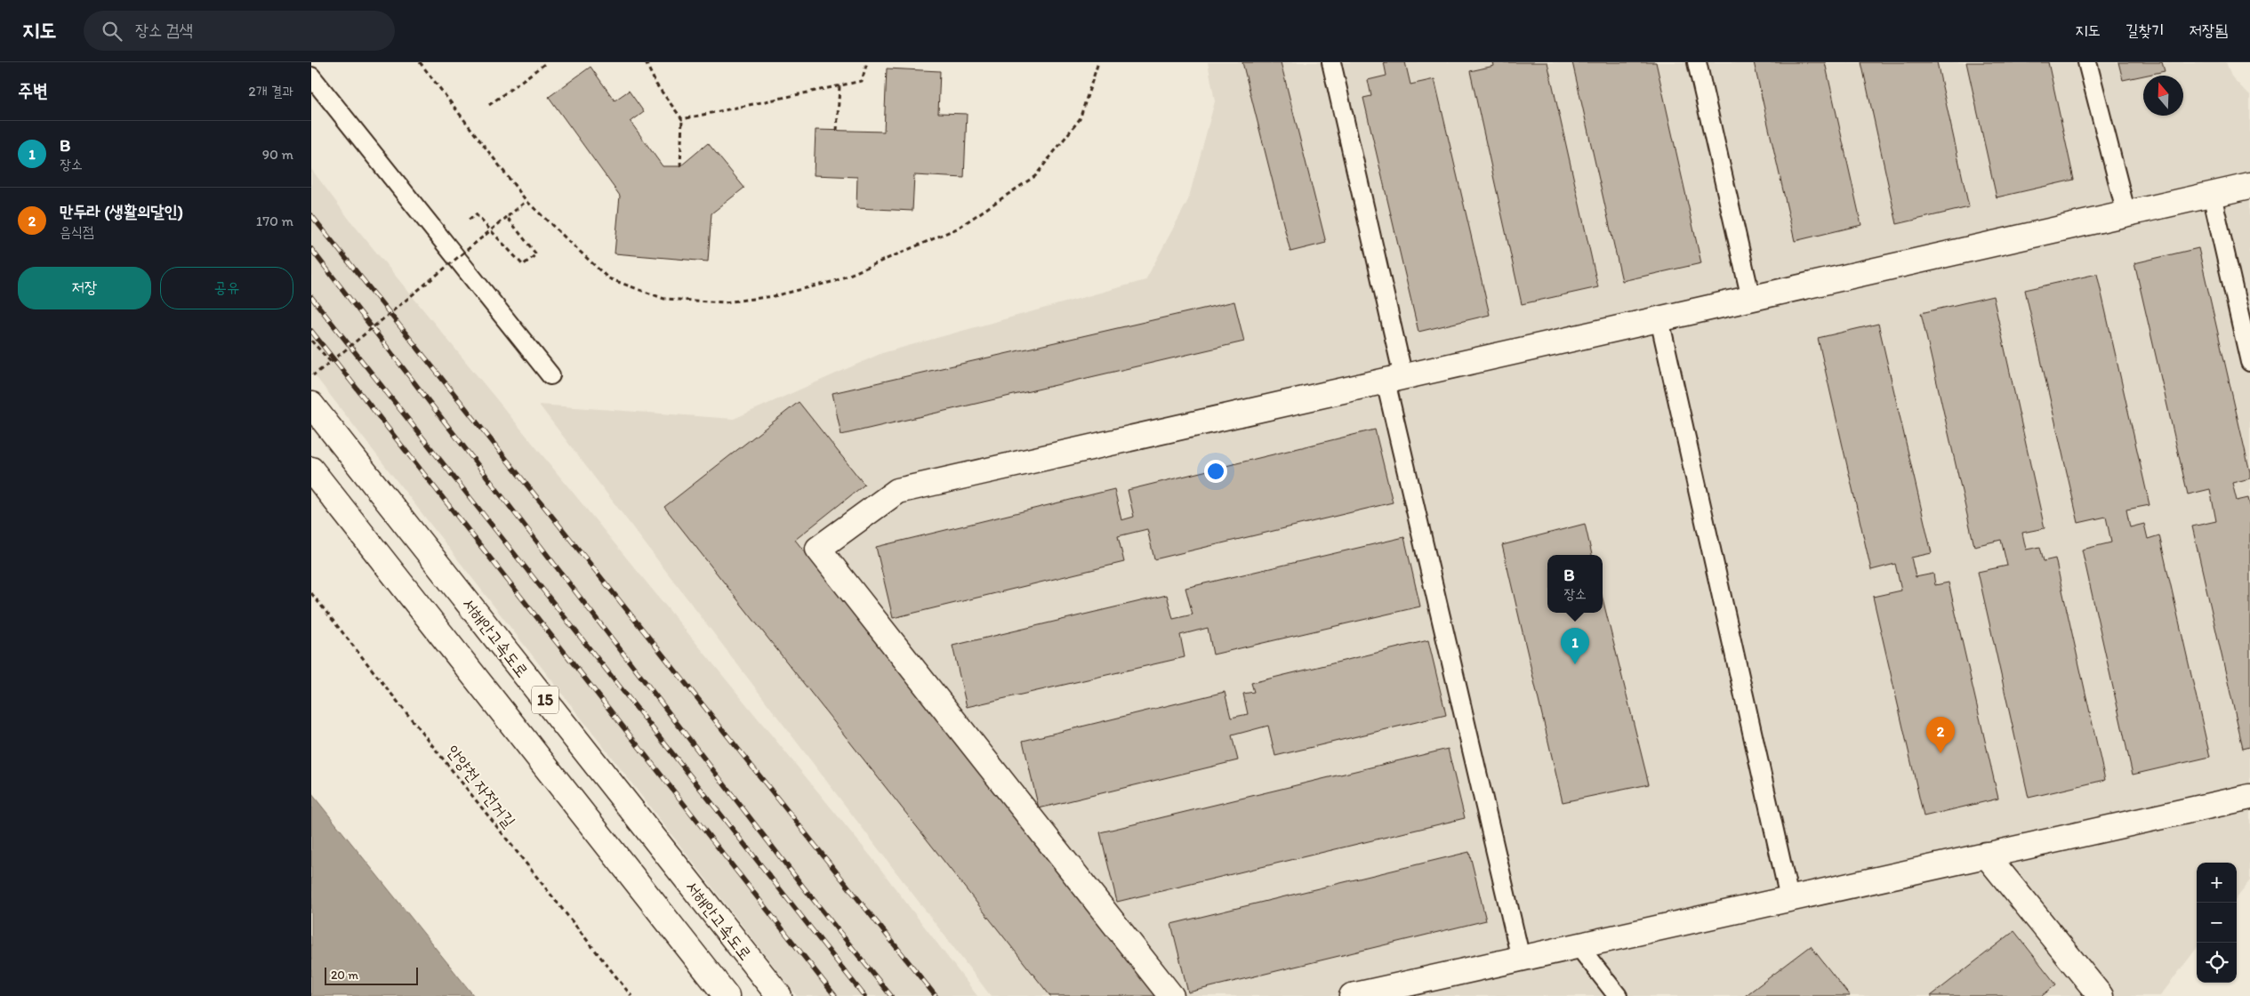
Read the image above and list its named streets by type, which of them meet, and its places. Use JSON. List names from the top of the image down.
{
  "streets": {
    "main road": ["서해안고속도로", "15"],
    "path": ["안양천 자전거길"]
  },
  "scale_bar": "20 m",
  "north": "top",
  "page": {
    "header": "지도",
    "search": "장소 검색",
    "nav": ["지도", "길찾기", "저장됨"],
    "heading": ["주변", "2개 결과"],
    "list": [
      {
        "mark": "1",
        "name": "B",
        "note": "장소",
        "value": "90 m"
      },
      {
        "mark": "2",
        "name": "만두라 (생활의달인)",
        "note": "음식점",
        "value": "170 m"
      }
    ],
    "buttons": ["저장", "공유"],
    "popup": ["B", "장소"],
    "pins": ["1", "2"],
    "map_buttons": ["+", "−"],
    "scale": "20 m"
  }
}
